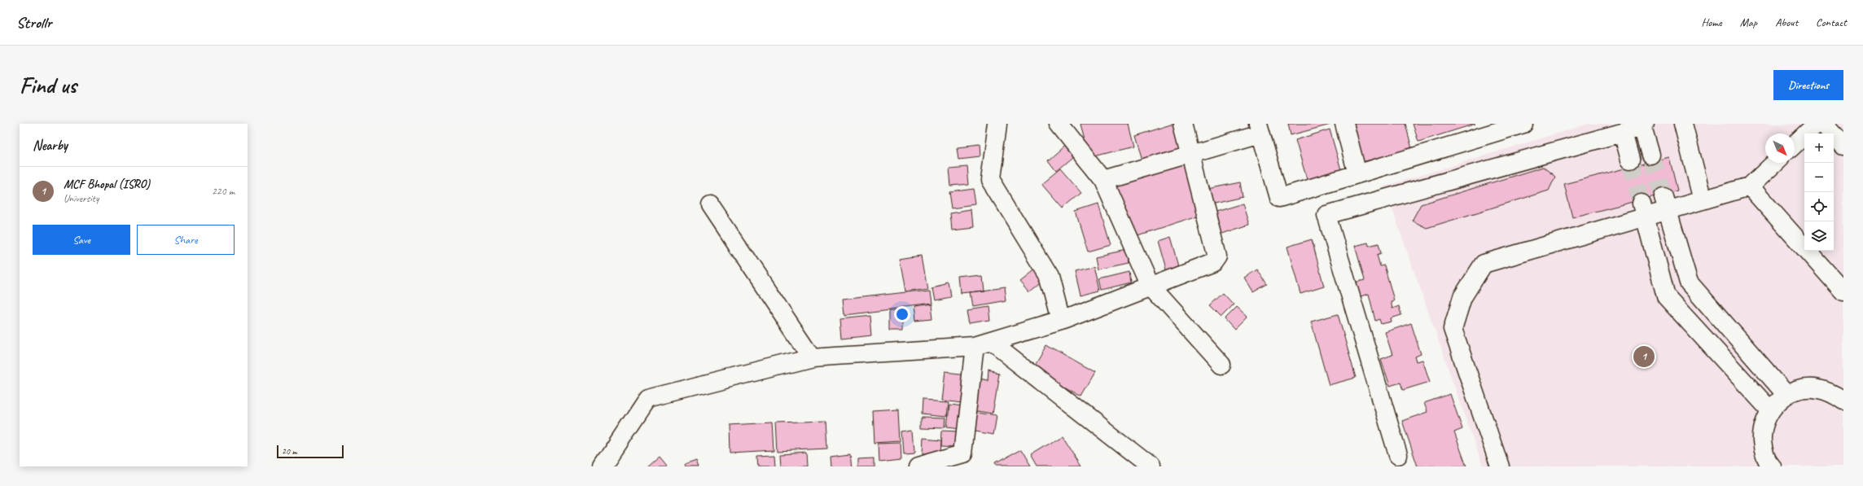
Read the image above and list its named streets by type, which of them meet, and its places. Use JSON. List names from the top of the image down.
{
  "scale_bar": "20 m",
  "north": "bottom right",
  "page": {
    "header": "Strollr",
    "nav": [
      "Home",
      "Map",
      "About",
      "Contact"
    ],
    "buttons": [
      "Directions",
      ["Save", "Share"]
    ],
    "title": "Find us",
    "heading": "Nearby",
    "map_buttons": ["+", "−"],
    "list": [
      {
        "mark": "1",
        "name": "MCF Bhopal (ISRO)",
        "note": "University",
        "value": "220 m"
      }
    ],
    "pins": "1",
    "scale": "20 m"
  }
}
